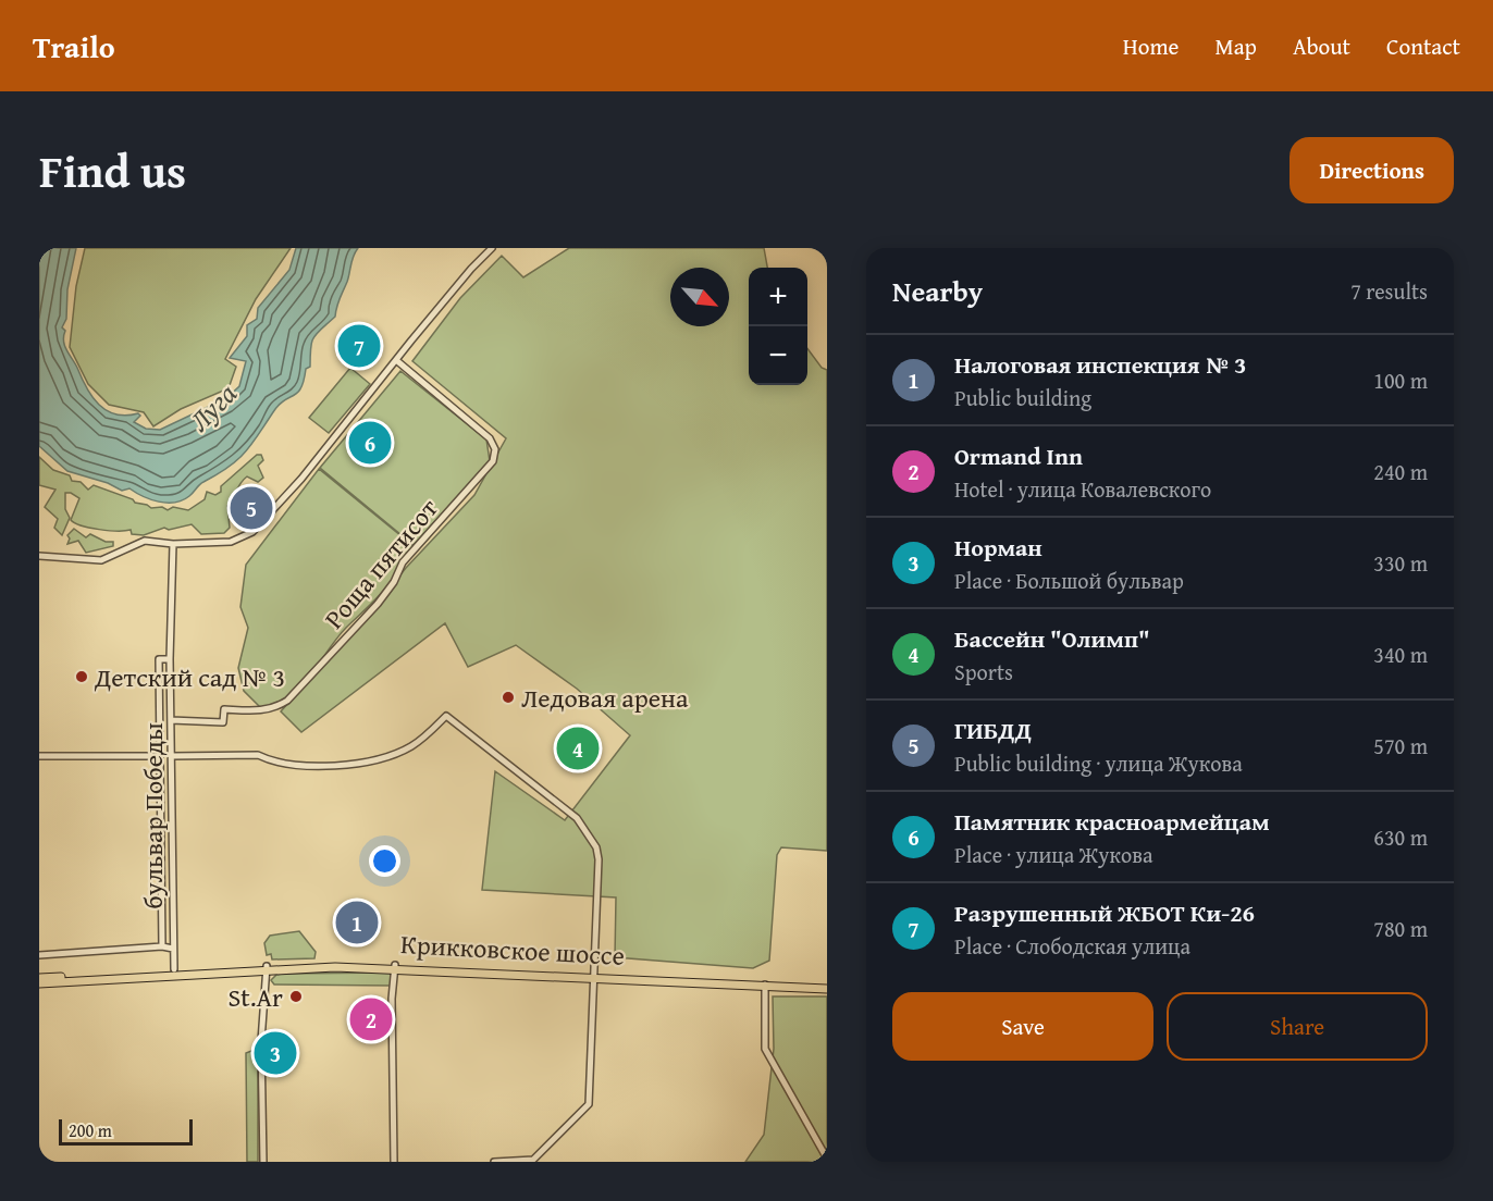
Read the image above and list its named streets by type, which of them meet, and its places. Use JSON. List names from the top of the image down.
{
  "streets": {
    "main road": ["Крикковское шоссе"],
    "street": ["Роща пятисот", "бульвар Победы"]
  },
  "crossings": [
    ["Роща пятисот", "бульвар Победы"],
    ["бульвар Победы", "Крикковское шоссе"]
  ],
  "water": ["Луга"],
  "places": ["Детский сад № 3", "Ледовая арена", "St.Ar"],
  "scale_bar": "200 m",
  "north": "bottom right",
  "page": {
    "header": "Trailo",
    "nav": [
      "Home",
      "Map",
      "About",
      "Contact"
    ],
    "title": "Find us",
    "buttons": [
      "Directions",
      ["Save", "Share"]
    ],
    "heading": ["Nearby", "7 results"],
    "map_buttons": ["+", "−"],
    "pins": [
      "7",
      "6",
      "5",
      "4",
      "1",
      "2",
      "3"
    ],
    "list": [
      {
        "mark": "1",
        "name": "Налоговая инспекция № 3",
        "note": "Public building",
        "value": "100 m"
      },
      {
        "mark": "2",
        "name": "Ormand Inn",
        "note": "Hotel · улица Ковалевского",
        "value": "240 m"
      },
      {
        "mark": "3",
        "name": "Норман",
        "note": "Place · Большой бульвар",
        "value": "330 m"
      },
      {
        "mark": "4",
        "name": "Бассейн \"Олимп\"",
        "note": "Sports",
        "value": "340 m"
      },
      {
        "mark": "5",
        "name": "ГИБДД",
        "note": "Public building · улица Жукова",
        "value": "570 m"
      },
      {
        "mark": "6",
        "name": "Памятник красноармейцам",
        "note": "Place · улица Жукова",
        "value": "630 m"
      },
      {
        "mark": "7",
        "name": "Разрушенный ЖБОТ Ки-26",
        "note": "Place · Слободская улица",
        "value": "780 m"
      }
    ],
    "scale": "200 m"
  }
}
